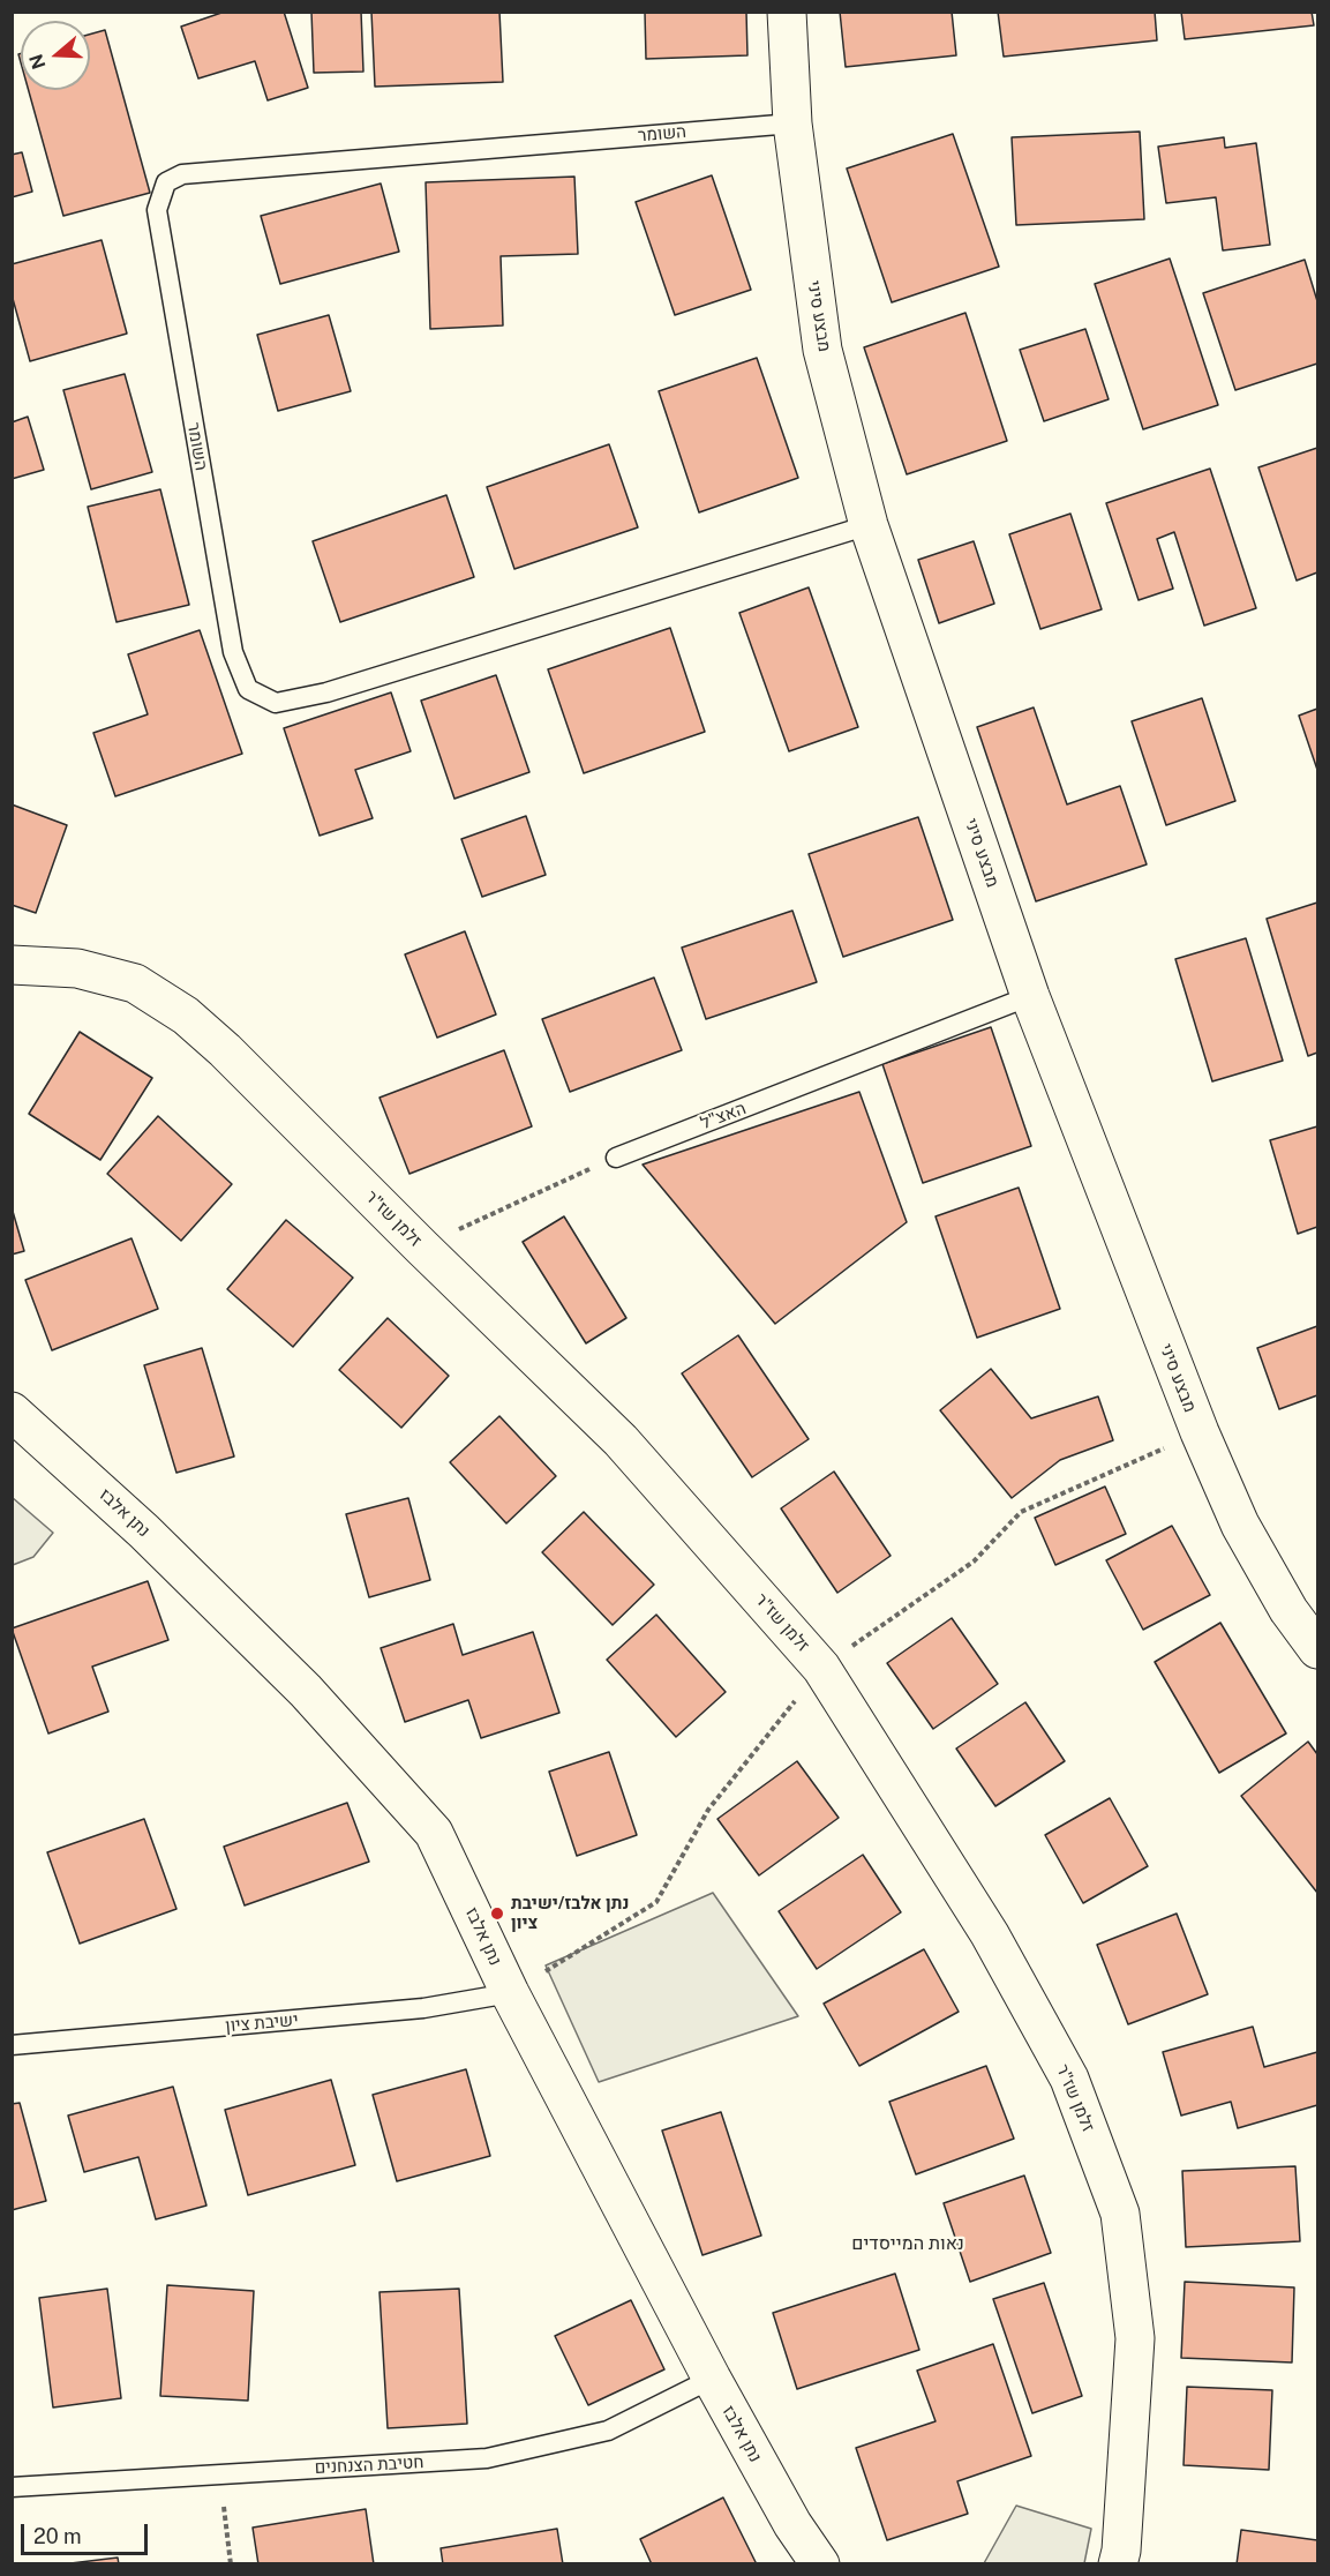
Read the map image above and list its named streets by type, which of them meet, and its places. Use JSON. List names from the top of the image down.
{
  "streets": {
    "street": ["מבצע סיני", "זלמן שז\"ר", "נתן אלבז"],
    "lane": [
      "השומר",
      "האצ\"ל",
      "ישיבת ציון",
      "חטיבת הצנחנים"
    ]
  },
  "crossings": [
    ["השומר", "מבצע סיני"],
    ["מבצע סיני", "האצ\"ל"],
    ["נתן אלבז", "ישיבת ציון"],
    ["נתן אלבז", "חטיבת הצנחנים"]
  ],
  "districts": ["נאות המייסדים"],
  "places": ["נתן אלבז/ישיבת ציון"],
  "scale_bar": "20 m",
  "north": "left"
}
